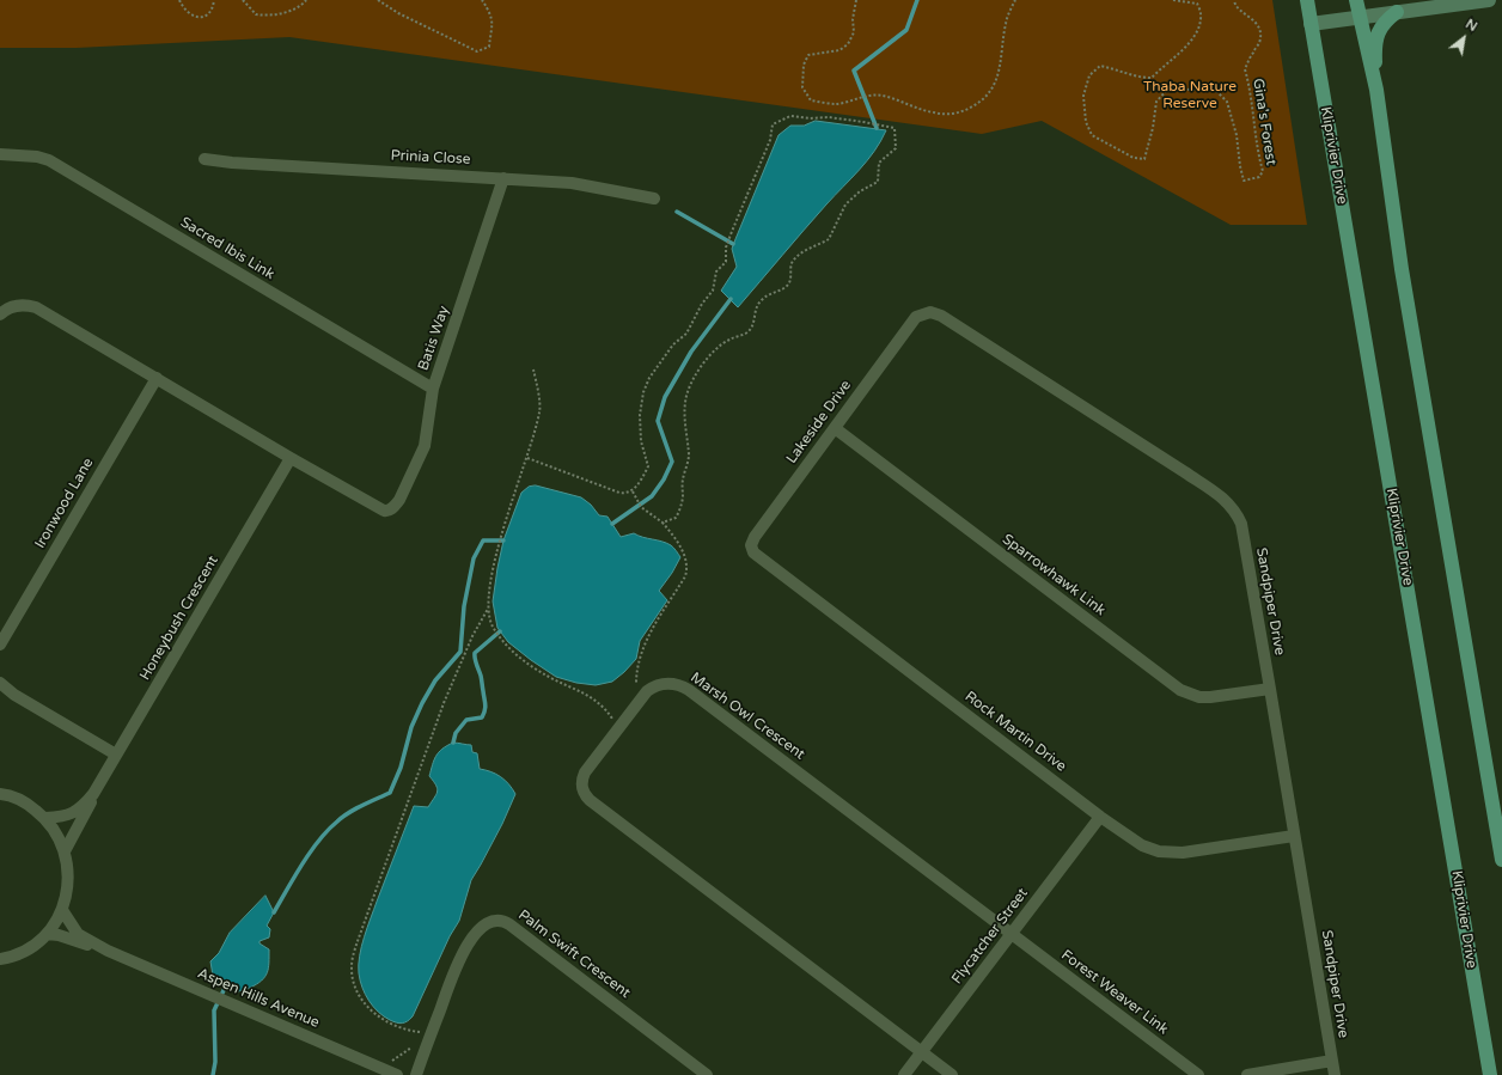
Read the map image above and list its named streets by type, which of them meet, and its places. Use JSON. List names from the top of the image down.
{
  "streets": {
    "main road": ["Kliprivier Drive"],
    "street": [
      "Prinia Close",
      "Sacred Ibis Link",
      "Batis Way",
      "Lakeside Drive",
      "Ironwood Lane",
      "Sparrowhawk Link",
      "Sandpiper Drive",
      "Honeybush Crescent",
      "Marsh Owl Crescent",
      "Rock Martin Drive",
      "Flycatcher Street",
      "Palm Swift Crescent",
      "Forest Weaver Link",
      "Aspen Hills Avenue"
    ],
    "path": ["Gina's Forest"]
  },
  "crossings": [
    ["Prinia Close", "Batis Way"],
    ["Sacred Ibis Link", "Batis Way"],
    ["Batis Way", "Honeybush Crescent"],
    ["Lakeside Drive", "Sparrowhawk Link"],
    ["Lakeside Drive", "Sandpiper Drive"],
    ["Lakeside Drive", "Rock Martin Drive"],
    ["Sparrowhawk Link", "Sandpiper Drive"],
    ["Sandpiper Drive", "Rock Martin Drive"],
    ["Marsh Owl Crescent", "Flycatcher Street"],
    ["Marsh Owl Crescent", "Forest Weaver Link"],
    ["Rock Martin Drive", "Flycatcher Street"],
    ["Flycatcher Street", "Forest Weaver Link"]
  ],
  "parks": ["Thaba Nature Reserve"],
  "north": "top right"
}
